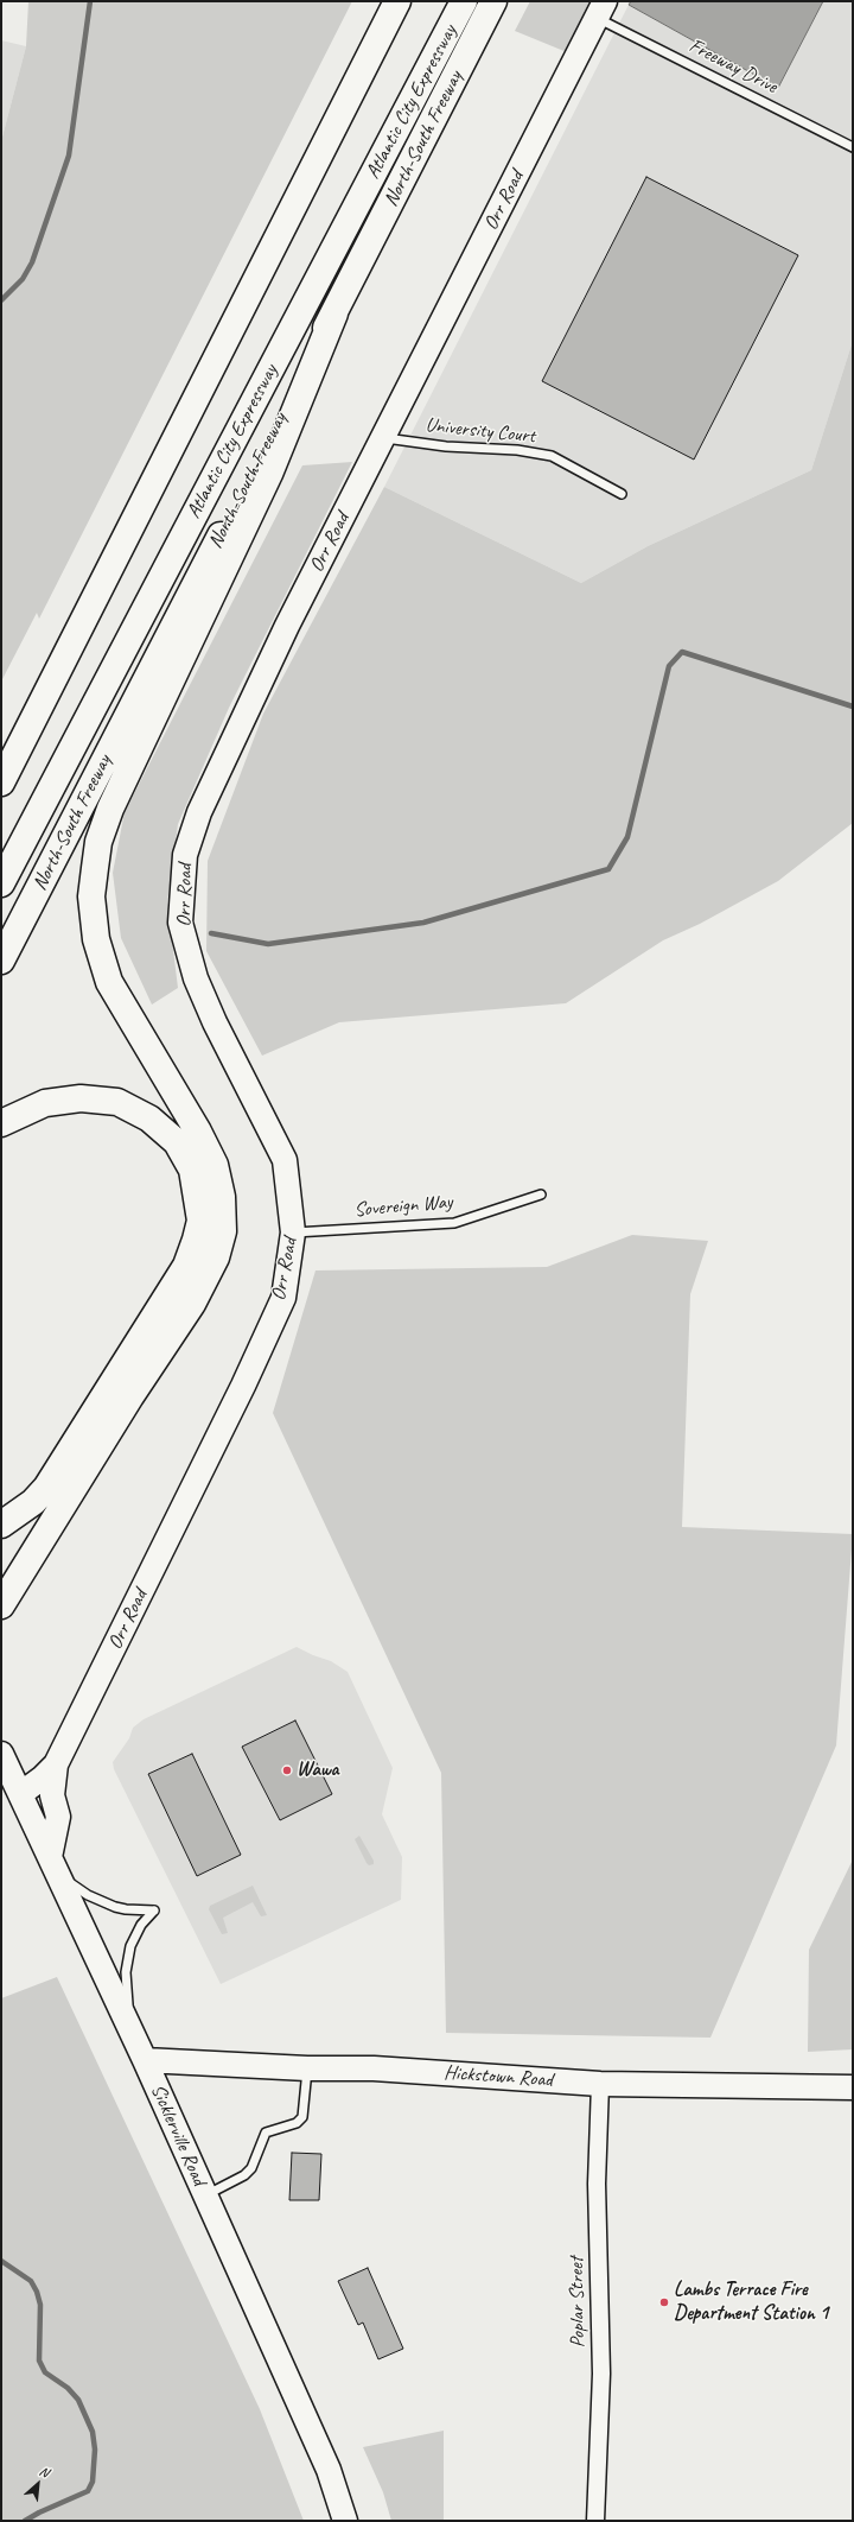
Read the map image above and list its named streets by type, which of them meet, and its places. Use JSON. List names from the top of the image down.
{
  "streets": {
    "highway": ["Atlantic City Expressway", "North-South Freeway"],
    "street": [
      "Orr Road",
      "Hickstown Road",
      "Sicklerville Road",
      "Poplar Street"
    ],
    "lane": ["Freeway Drive", "University Court", "Sovereign Way"]
  },
  "crossings": [
    ["Freeway Drive", "Orr Road"],
    ["Orr Road", "University Court"],
    ["Orr Road", "Sovereign Way"],
    ["Orr Road", "Sicklerville Road"],
    ["Hickstown Road", "Sicklerville Road"],
    ["Hickstown Road", "Poplar Street"]
  ],
  "places": ["Wawa", "Lambs Terrace Fire Department Station 1"],
  "north": "top right"
}
